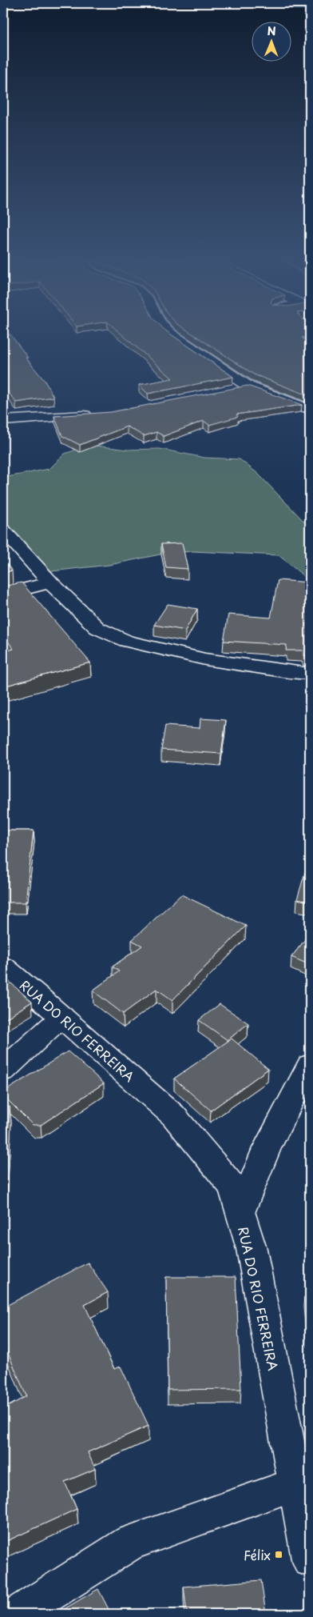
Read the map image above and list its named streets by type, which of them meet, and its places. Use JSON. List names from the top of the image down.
{
  "streets": {
    "street": ["RUA DO RIO FERREIRA"]
  },
  "places": {
    "transit": ["Félix"]
  },
  "north": "top"
}
